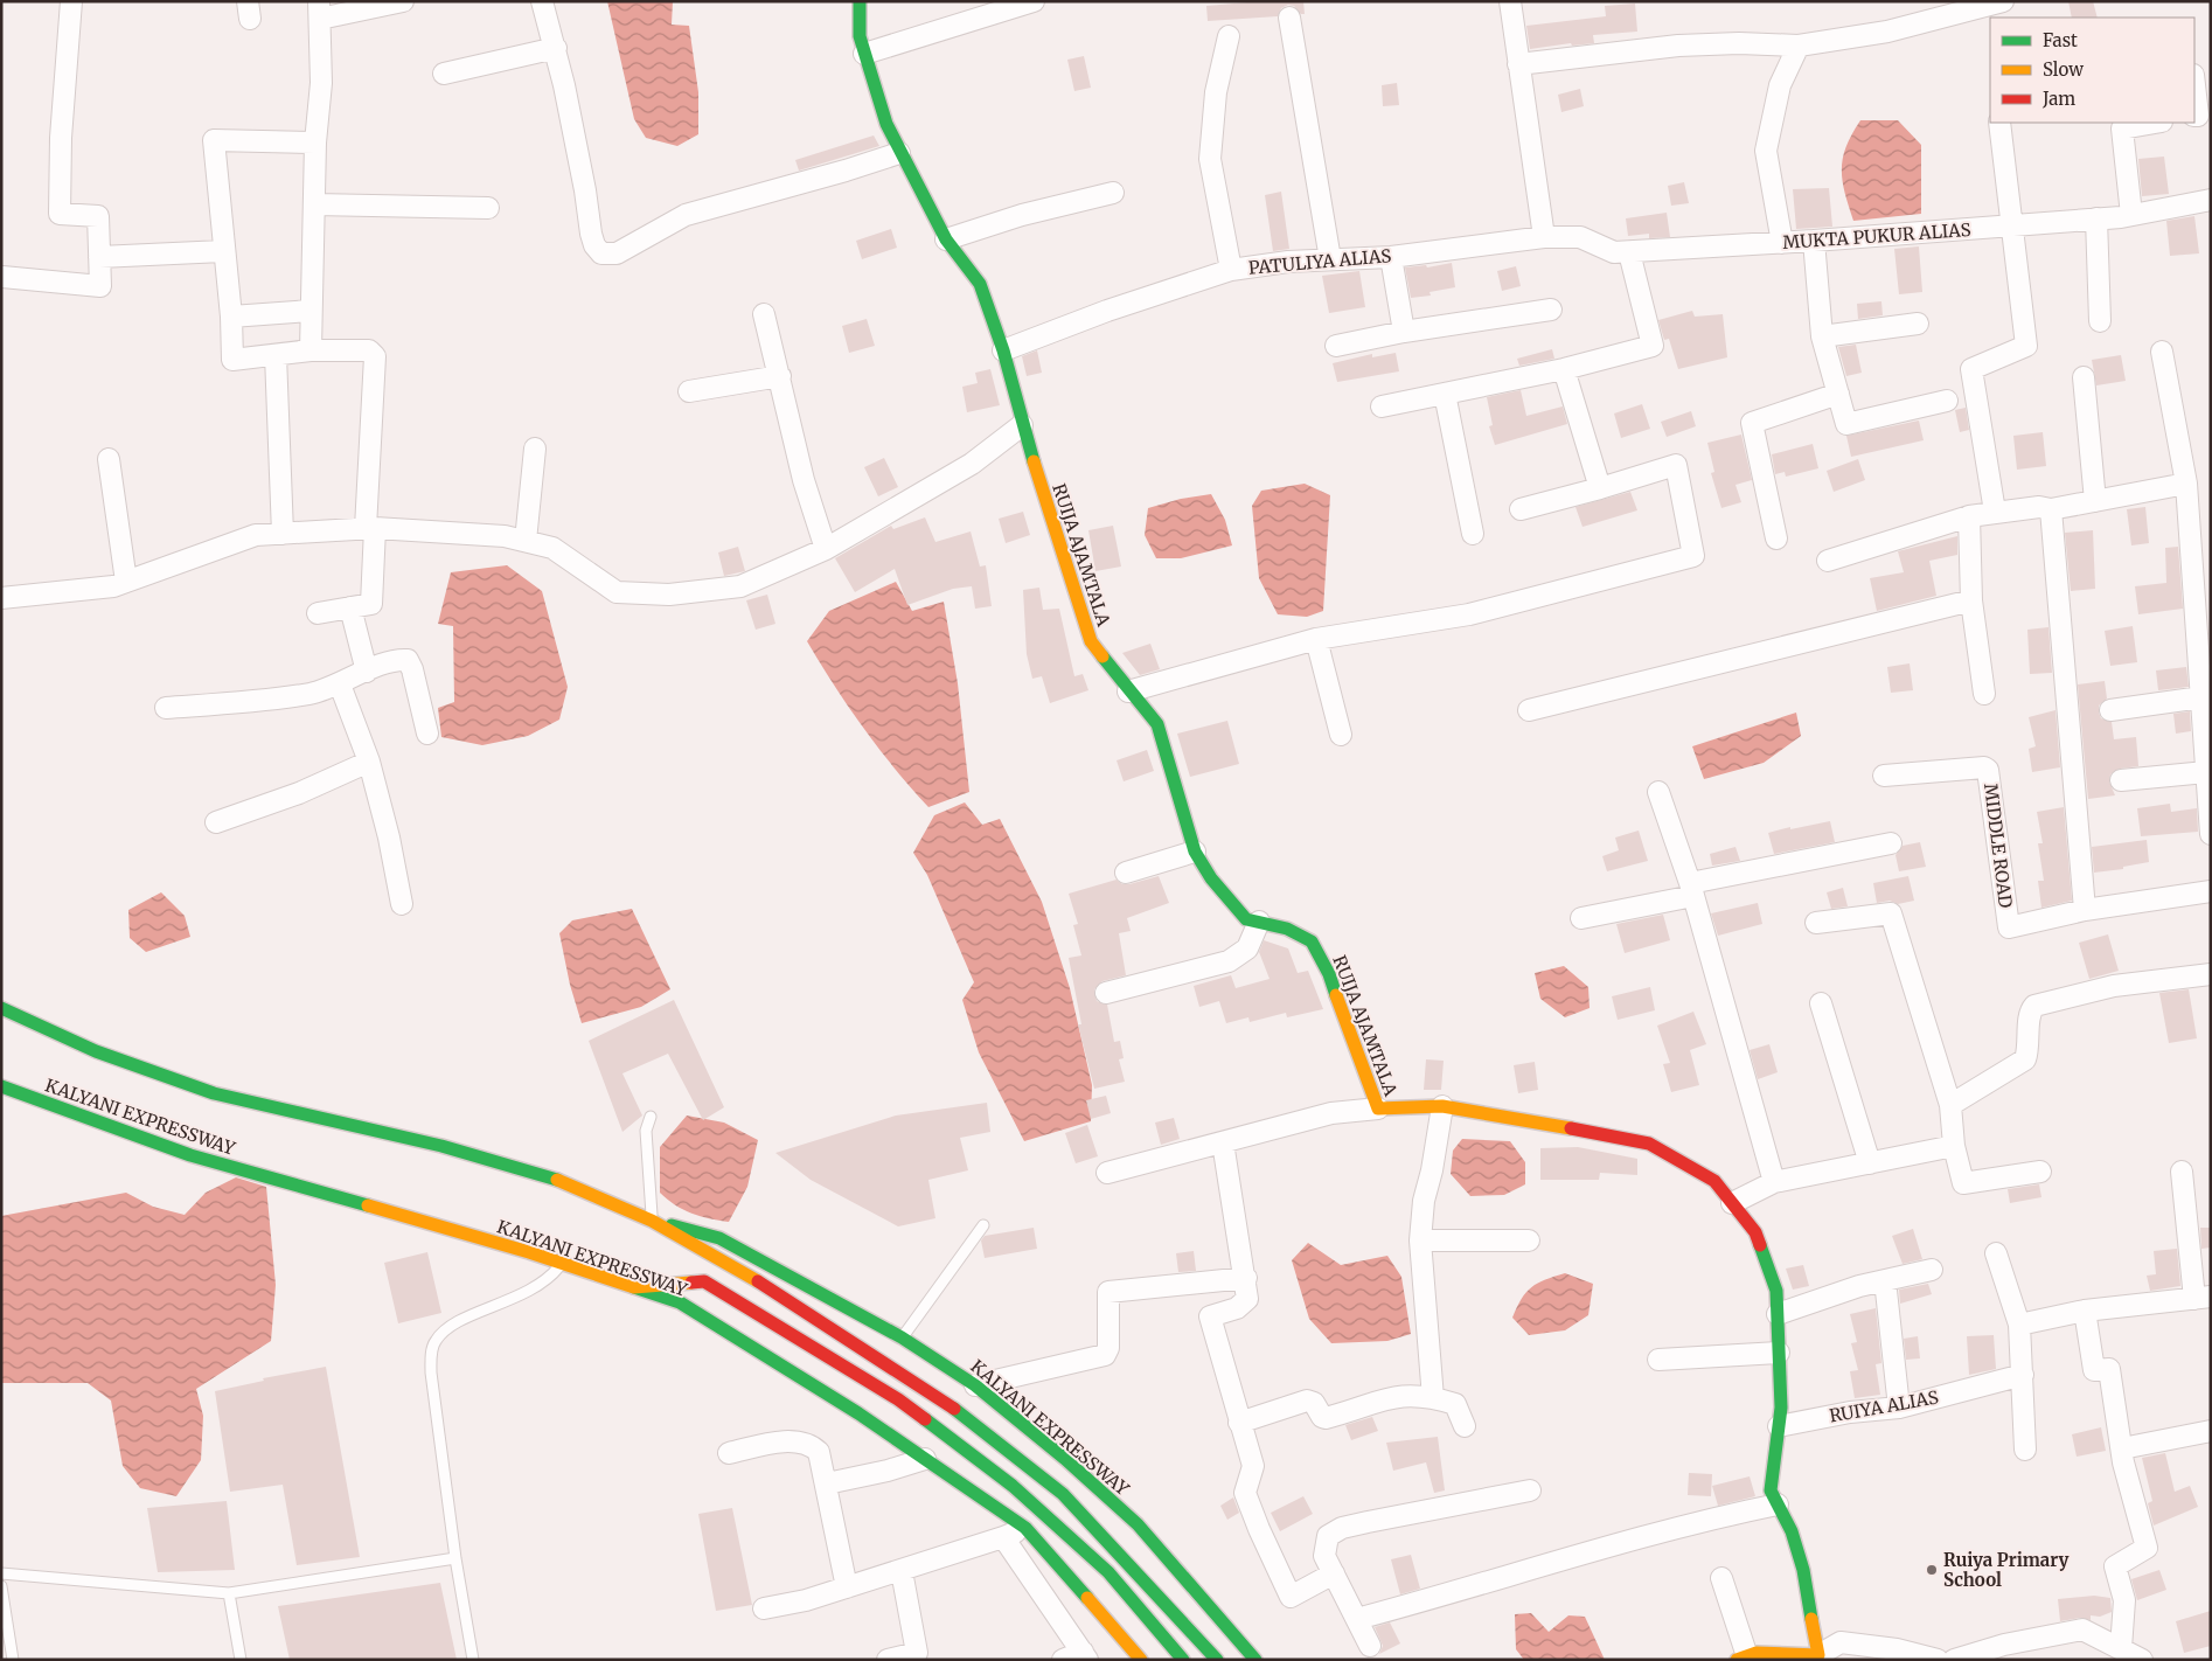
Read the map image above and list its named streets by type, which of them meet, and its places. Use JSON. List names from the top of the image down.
{
  "streets": {
    "main road": ["RUIJA AJAMTALA", "KALYANI EXPRESSWAY"],
    "street": [
      "MUKTA PUKUR ALIAS",
      "PATULIYA ALIAS",
      "MIDDLE ROAD",
      "RUIYA ALIAS"
    ]
  },
  "crossings": [
    ["MUKTA PUKUR ALIAS", "PATULIYA ALIAS"],
    ["PATULIYA ALIAS", "RUIJA AJAMTALA"],
    ["RUIJA AJAMTALA", "RUIYA ALIAS"]
  ],
  "places": ["Ruiya Primary School"],
  "legend": ["Fast", "Slow", "Jam"]
}
